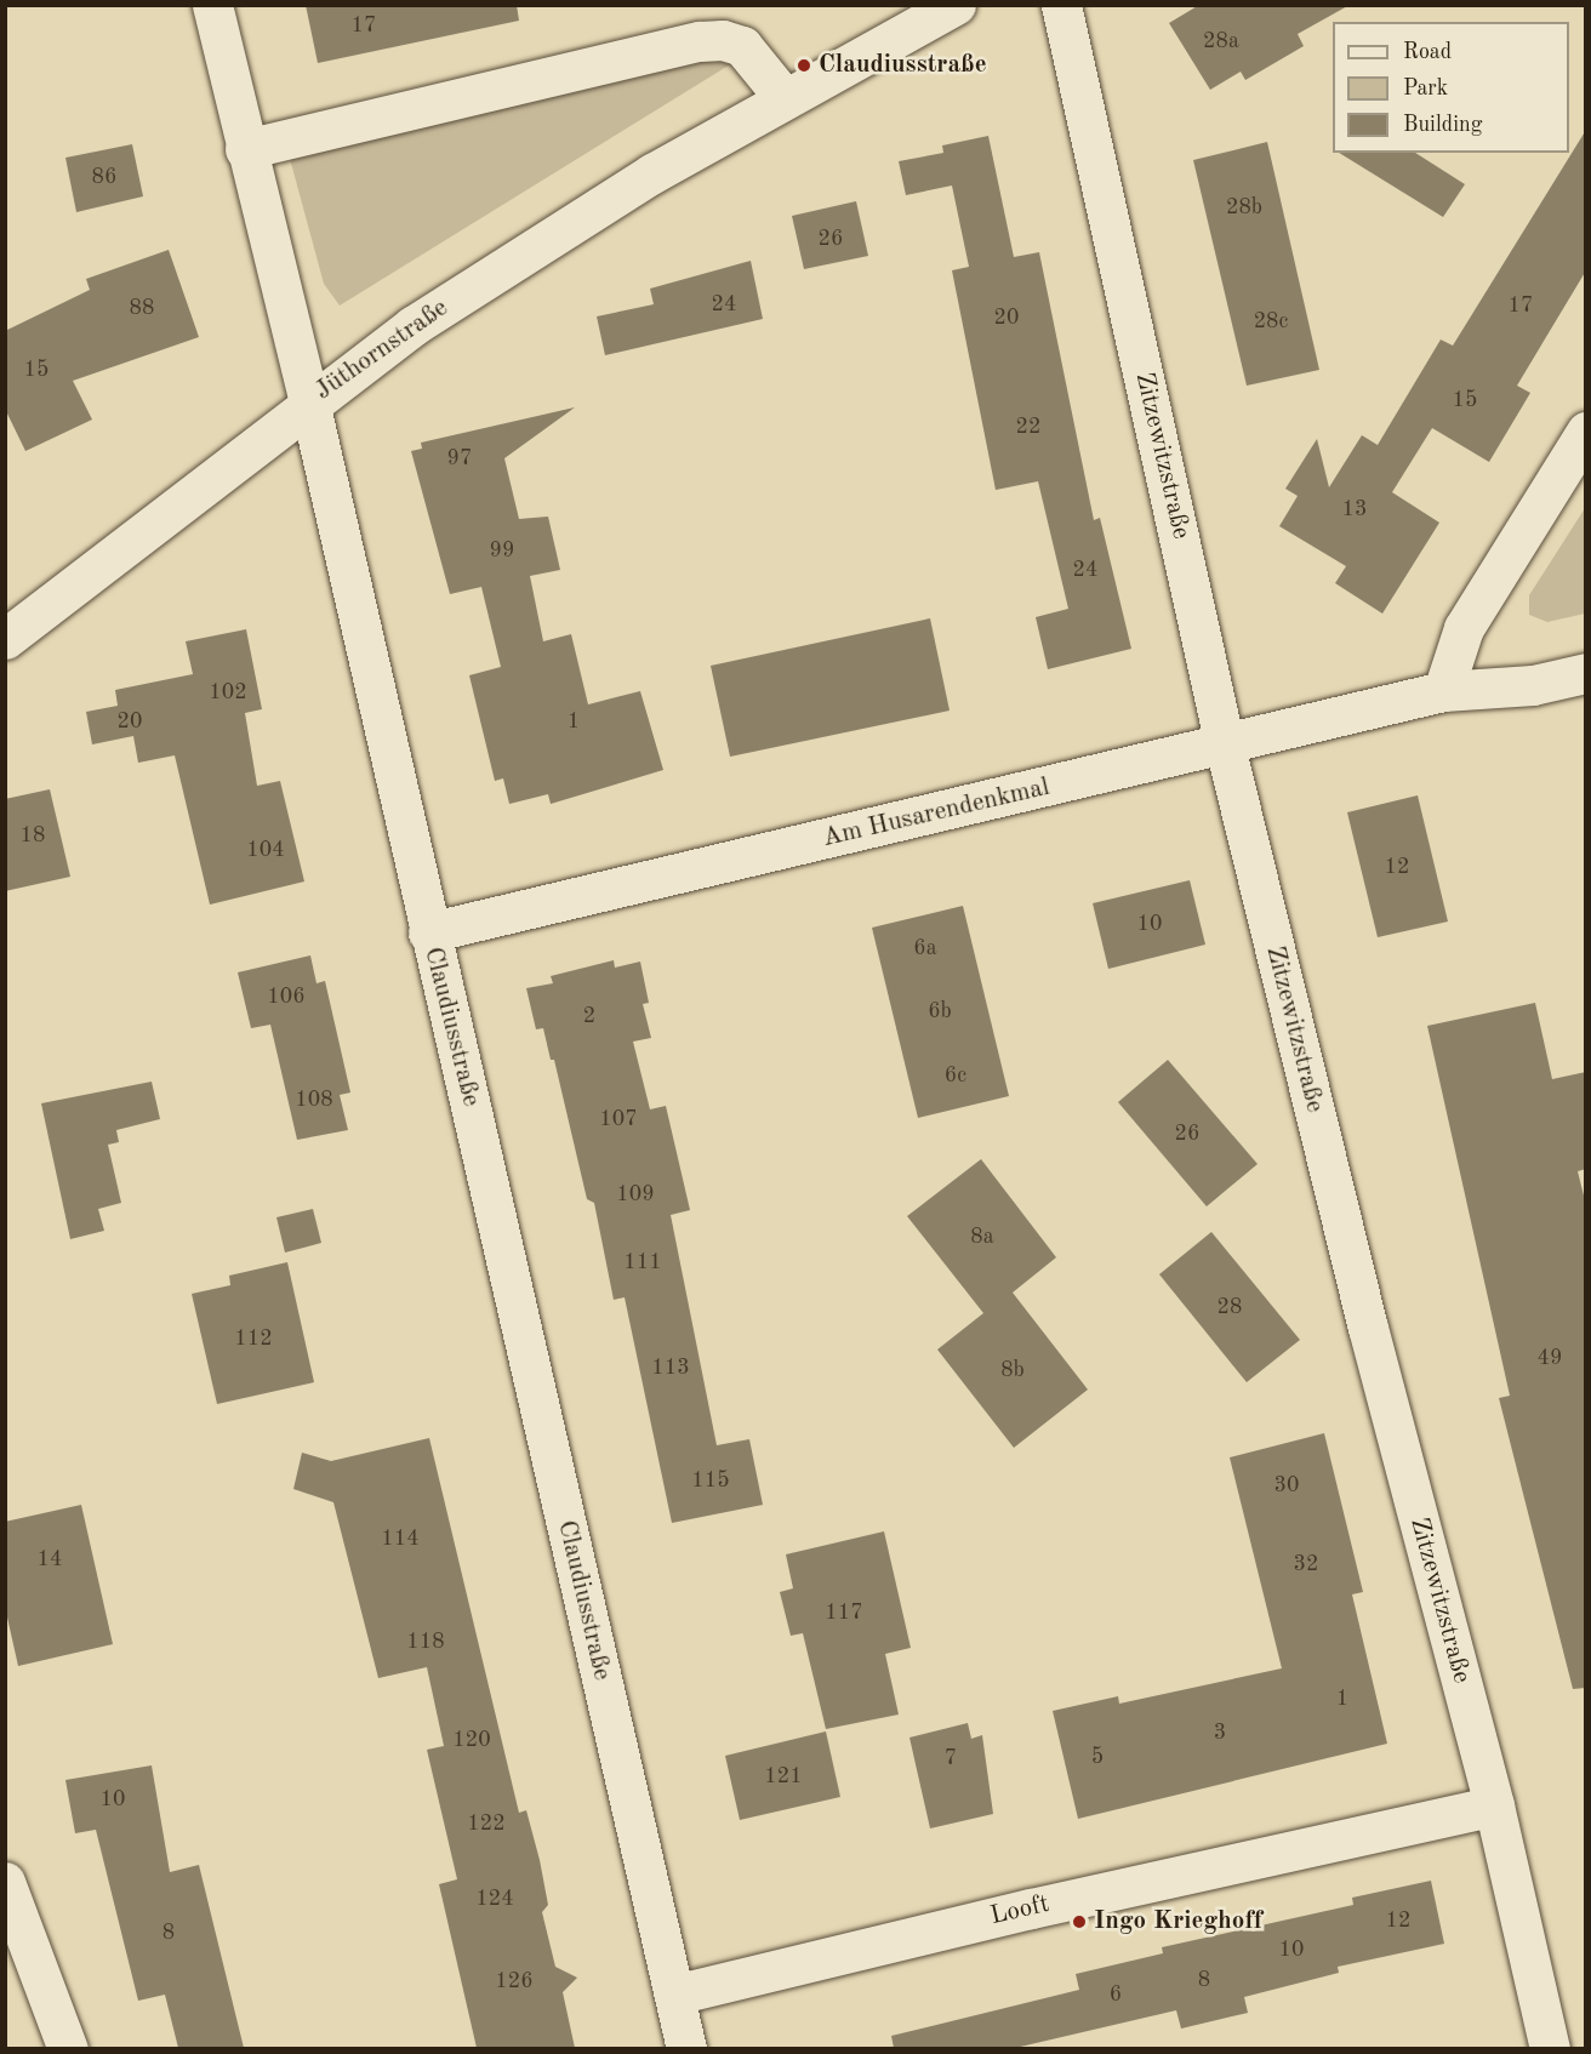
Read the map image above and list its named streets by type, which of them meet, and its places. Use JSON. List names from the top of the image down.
{
  "streets": {
    "street": [
      "Jüthornstraße",
      "Zitzewitzstraße",
      "Am Husarendenkmal",
      "Claudiusstraße",
      "Looft"
    ]
  },
  "crossings": [
    ["Jüthornstraße", "Claudiusstraße"],
    ["Zitzewitzstraße", "Am Husarendenkmal"],
    ["Zitzewitzstraße", "Looft"],
    ["Am Husarendenkmal", "Claudiusstraße"],
    ["Claudiusstraße", "Looft"]
  ],
  "places": ["Claudiusstraße", "Ingo Krieghoff"],
  "house_numbers": [
    "17",
    "28a",
    "86",
    "28b",
    "26",
    "24",
    "17",
    "88",
    "20",
    "28c",
    "15",
    "15",
    "22",
    "97",
    "13",
    "99",
    "24",
    "102",
    "20",
    "1",
    "18",
    "104",
    "12",
    "10",
    "6a",
    "106",
    "6b",
    "2",
    "6c",
    "108",
    "107",
    "26",
    "109",
    "8a",
    "111",
    "28",
    "112",
    "49",
    "113",
    "8b",
    "115",
    "30",
    "114",
    "14",
    "32",
    "117",
    "118",
    "1",
    "3",
    "120",
    "5",
    "7",
    "121",
    "10",
    "122",
    "124",
    "12",
    "8",
    "10",
    "8",
    "126",
    "6"
  ],
  "legend": ["Road", "Park", "Building"]
}
